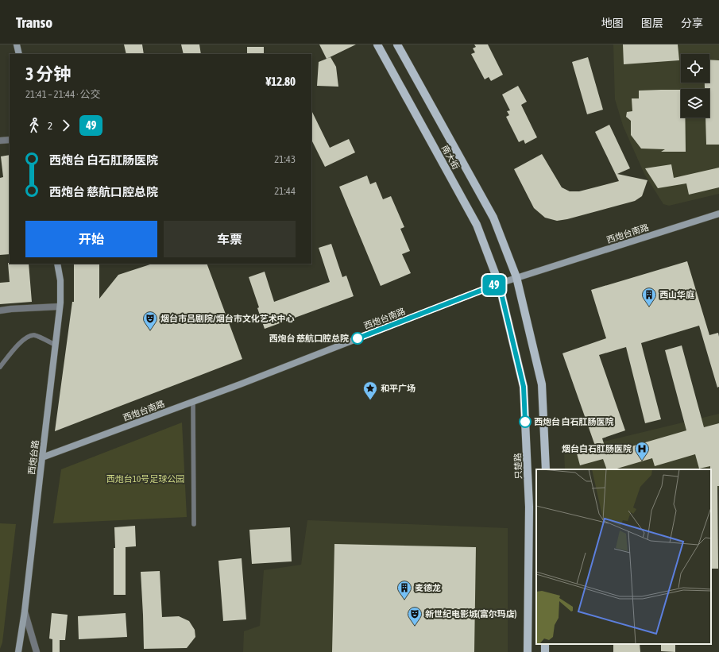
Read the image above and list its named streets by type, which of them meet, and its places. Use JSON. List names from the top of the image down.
{
  "streets": {
    "main road": ["南大街", "只楚路"],
    "street": ["西炮台南路", "西炮台路"]
  },
  "crossings": [
    ["南大街", "西炮台南路"],
    ["南大街", "只楚路"],
    ["西炮台南路", "西炮台路"],
    ["西炮台南路", "只楚路"]
  ],
  "parks": ["西炮台10号足球公园"],
  "places": {
    "building": ["西山华庭", "麦德龙"],
    "theatre": ["烟台市吕剧院/烟台市文化艺术中心", "新世纪电影城(富尔玛店)"],
    "other": ["西炮台 慈航口腔总院", "西炮台 白石肛肠医院"],
    "place": ["和平广场"],
    "hospital": ["烟台白石肛肠医院"]
  },
  "lines": ["bus line 49"],
  "page": {
    "header": "Transo",
    "nav": ["地图", "图层", "分享"],
    "on_map": "49",
    "heading": ["3 分钟", "21:41 – 21:44 · 公交", "¥12.80"],
    "legs": ["2", "49"],
    "list": [
      {
        "name": "西炮台 白石肛肠医院",
        "value": "21:43"
      },
      {
        "name": "西炮台 慈航口腔总院",
        "value": "21:44"
      }
    ],
    "buttons": ["开始", "车票"]
  }
}
